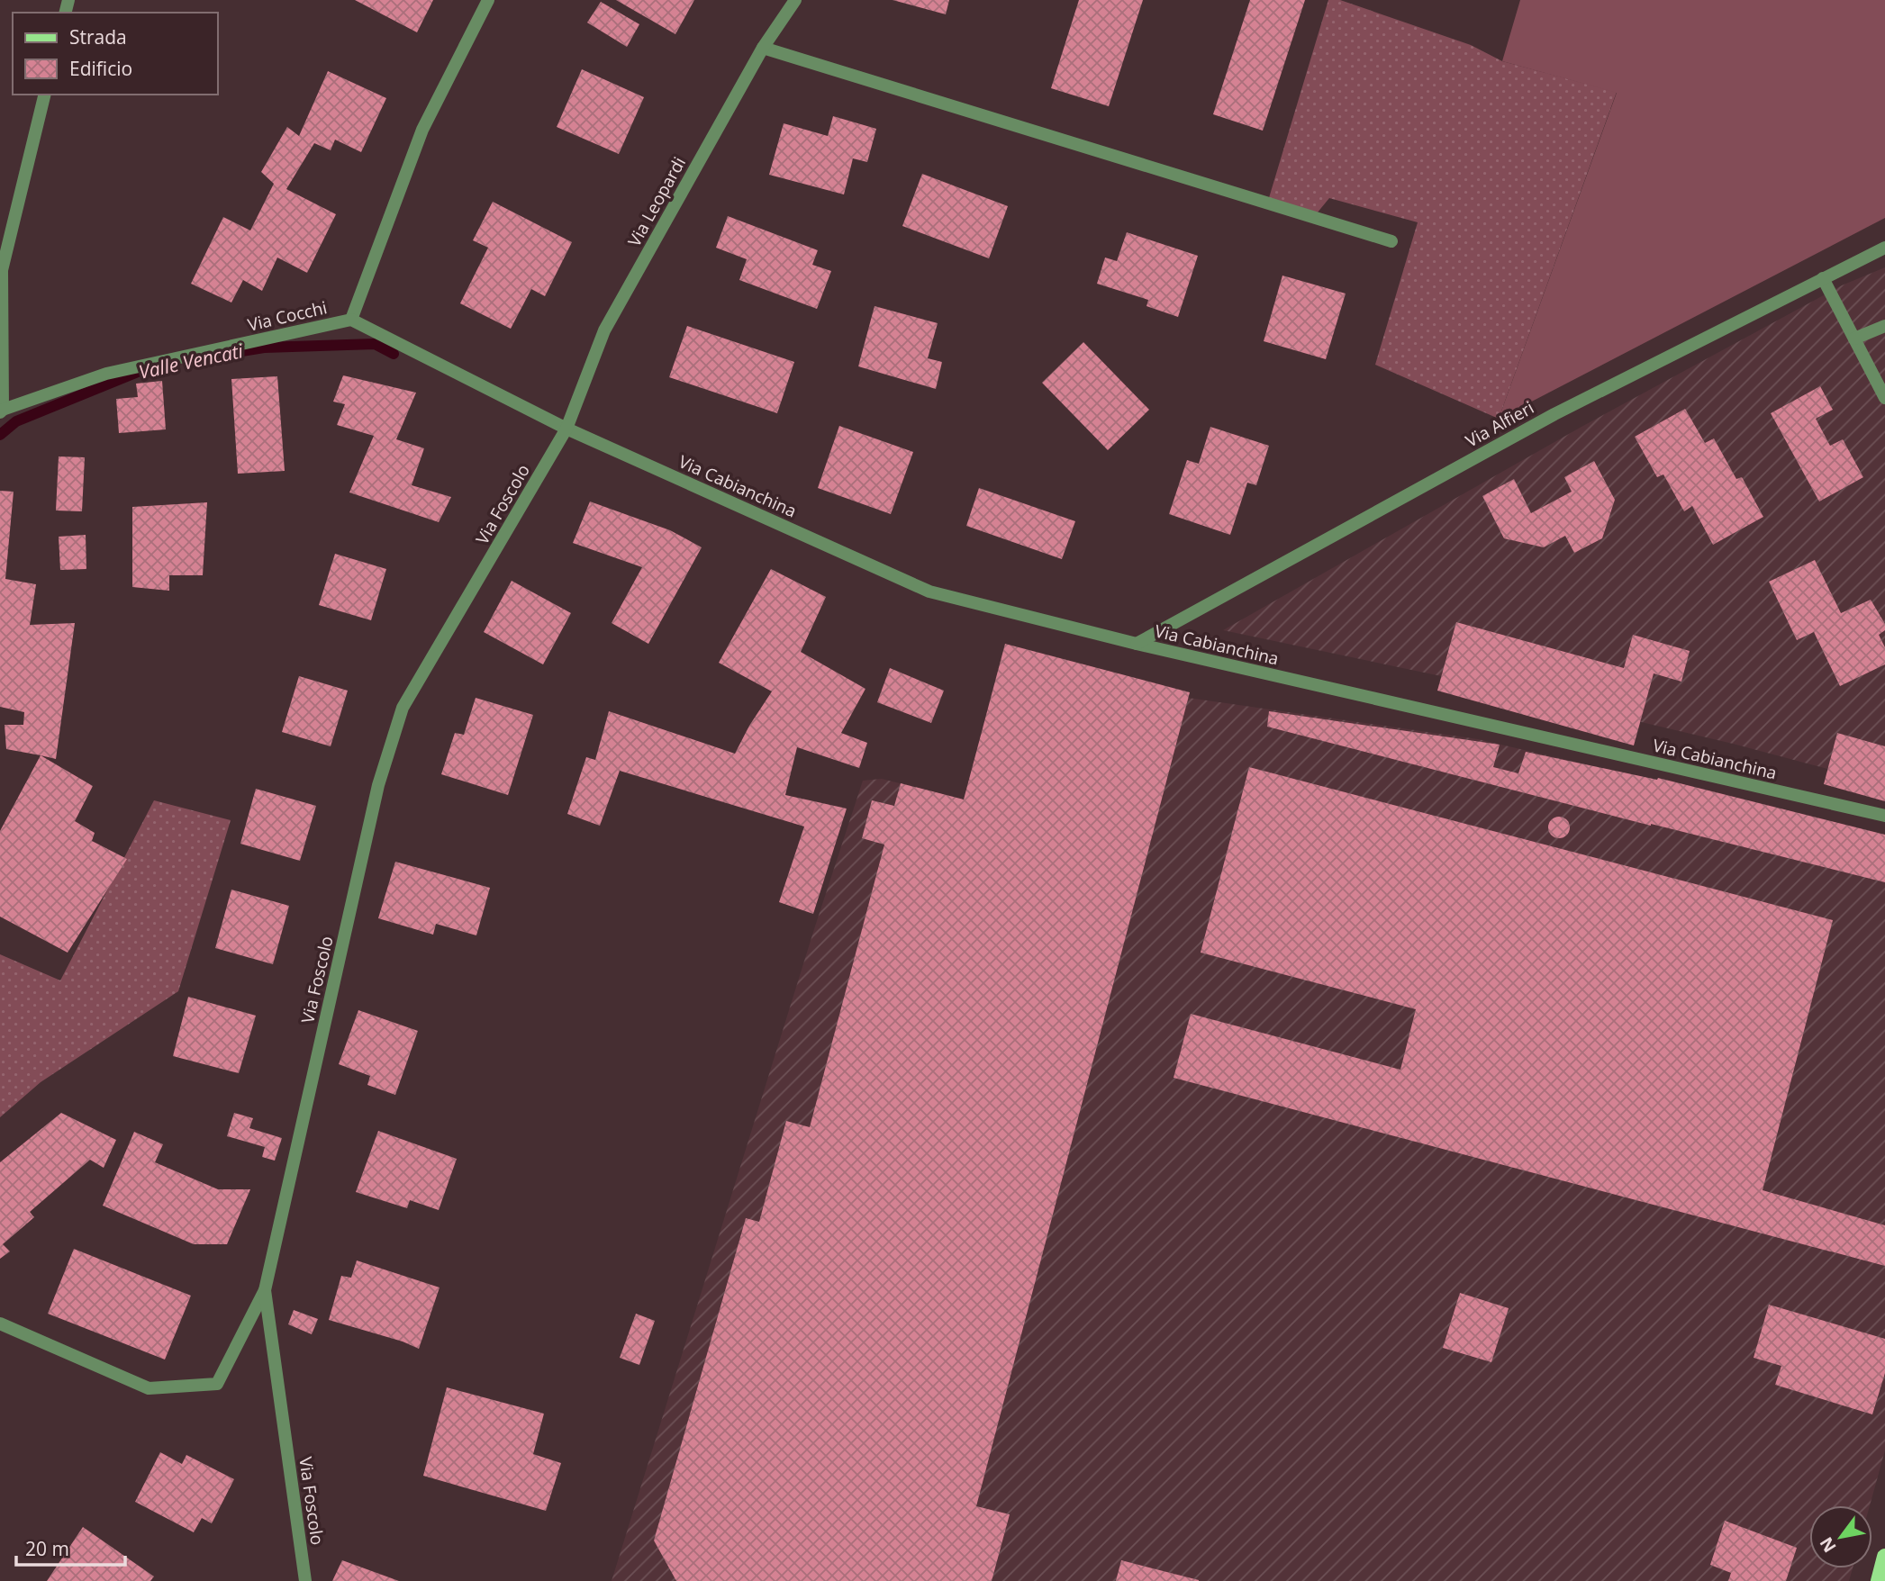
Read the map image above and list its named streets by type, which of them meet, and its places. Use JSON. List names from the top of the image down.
{
  "streets": {
    "street": [
      "Via Leopardi",
      "Via Cocchi",
      "Via Alfieri",
      "Via Cabianchina",
      "Via Foscolo"
    ]
  },
  "crossings": [
    ["Via Leopardi", "Via Cocchi"],
    ["Via Leopardi", "Via Cabianchina"],
    ["Via Leopardi", "Via Foscolo"],
    ["Via Cocchi", "Via Cabianchina"],
    ["Via Cocchi", "Via Foscolo"],
    ["Via Alfieri", "Via Cabianchina"],
    ["Via Cabianchina", "Via Foscolo"]
  ],
  "water": ["Valle Vencati"],
  "legend": ["Strada", "Edificio"],
  "scale_bar": "20 m",
  "north": "bottom left"
}
